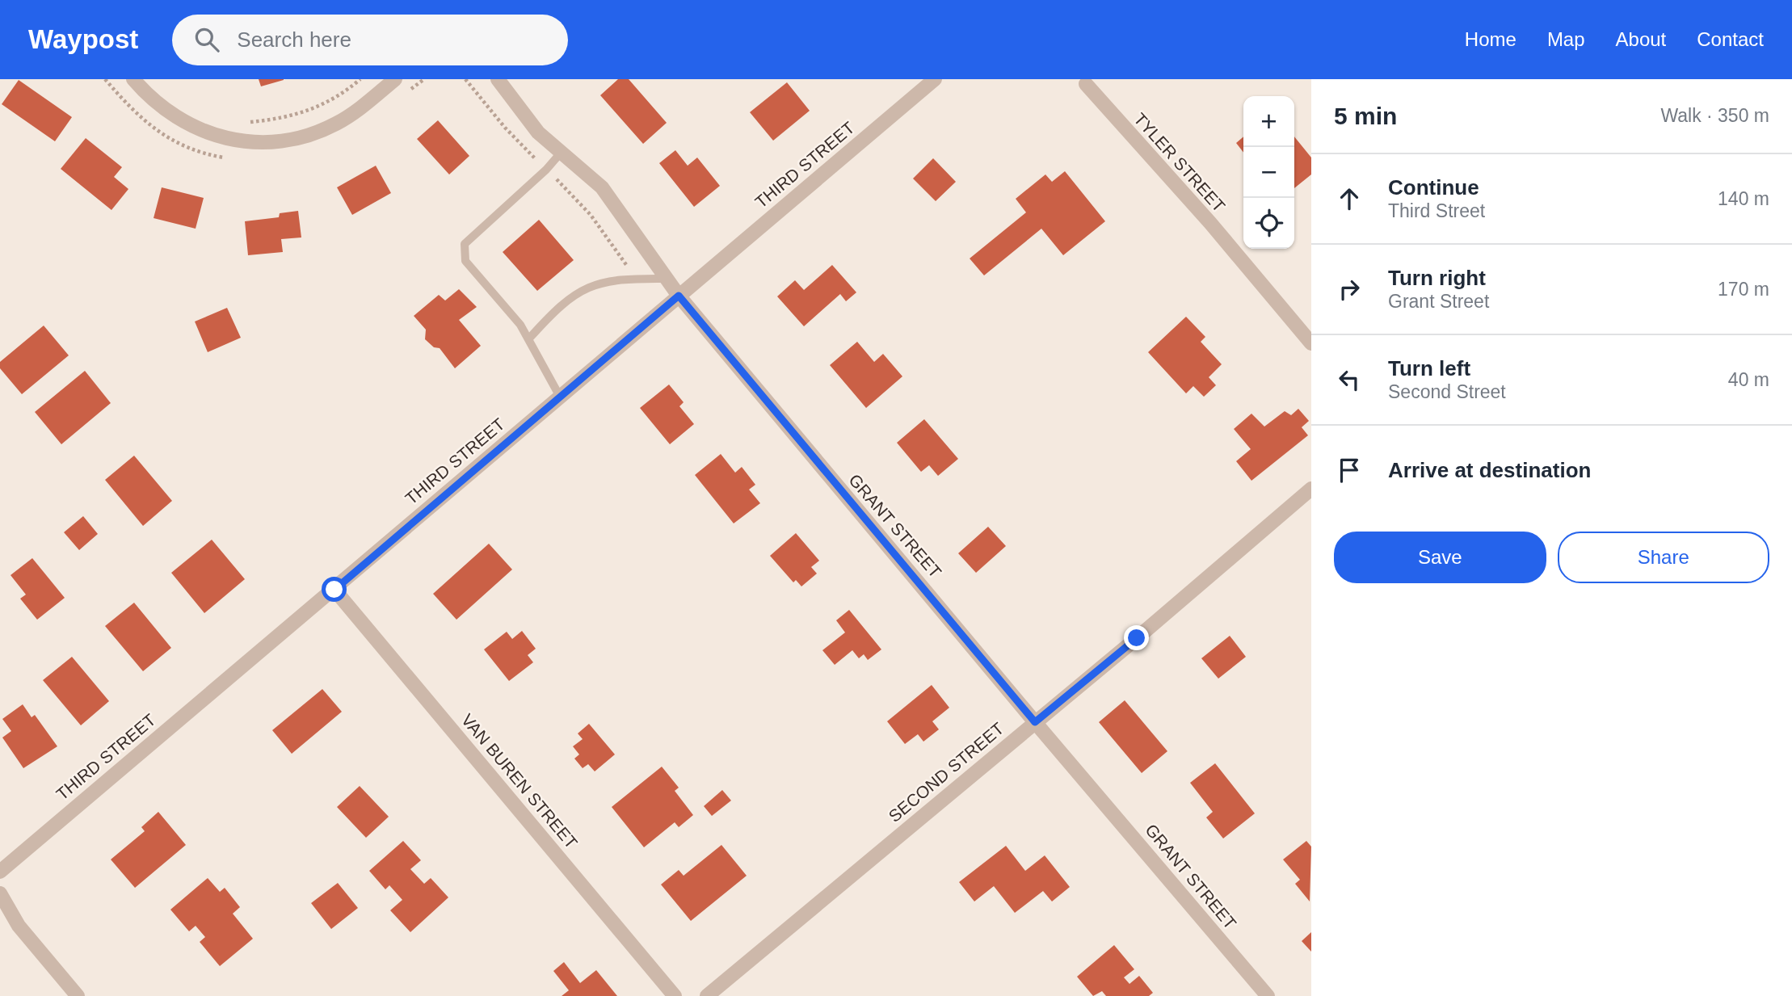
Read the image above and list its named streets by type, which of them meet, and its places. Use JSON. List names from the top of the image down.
{
  "streets": {
    "street": [
      "TYLER STREET",
      "THIRD STREET",
      "GRANT STREET",
      "SECOND STREET",
      "VAN BUREN STREET"
    ]
  },
  "crossings": [
    ["THIRD STREET", "GRANT STREET"],
    ["THIRD STREET", "VAN BUREN STREET"],
    ["GRANT STREET", "SECOND STREET"]
  ],
  "page": {
    "header": "Waypost",
    "search": "Search here",
    "nav": [
      "Home",
      "Map",
      "About",
      "Contact"
    ],
    "heading": ["5 min", "Walk · 350 m"],
    "map_buttons": ["+", "−"],
    "list": [
      ["Continue", "Third Street", "140 m"],
      ["Turn right", "Grant Street", "170 m"],
      ["Turn left", "Second Street", "40 m"],
      "Arrive at destination"
    ],
    "buttons": ["Save", "Share"]
  }
}
